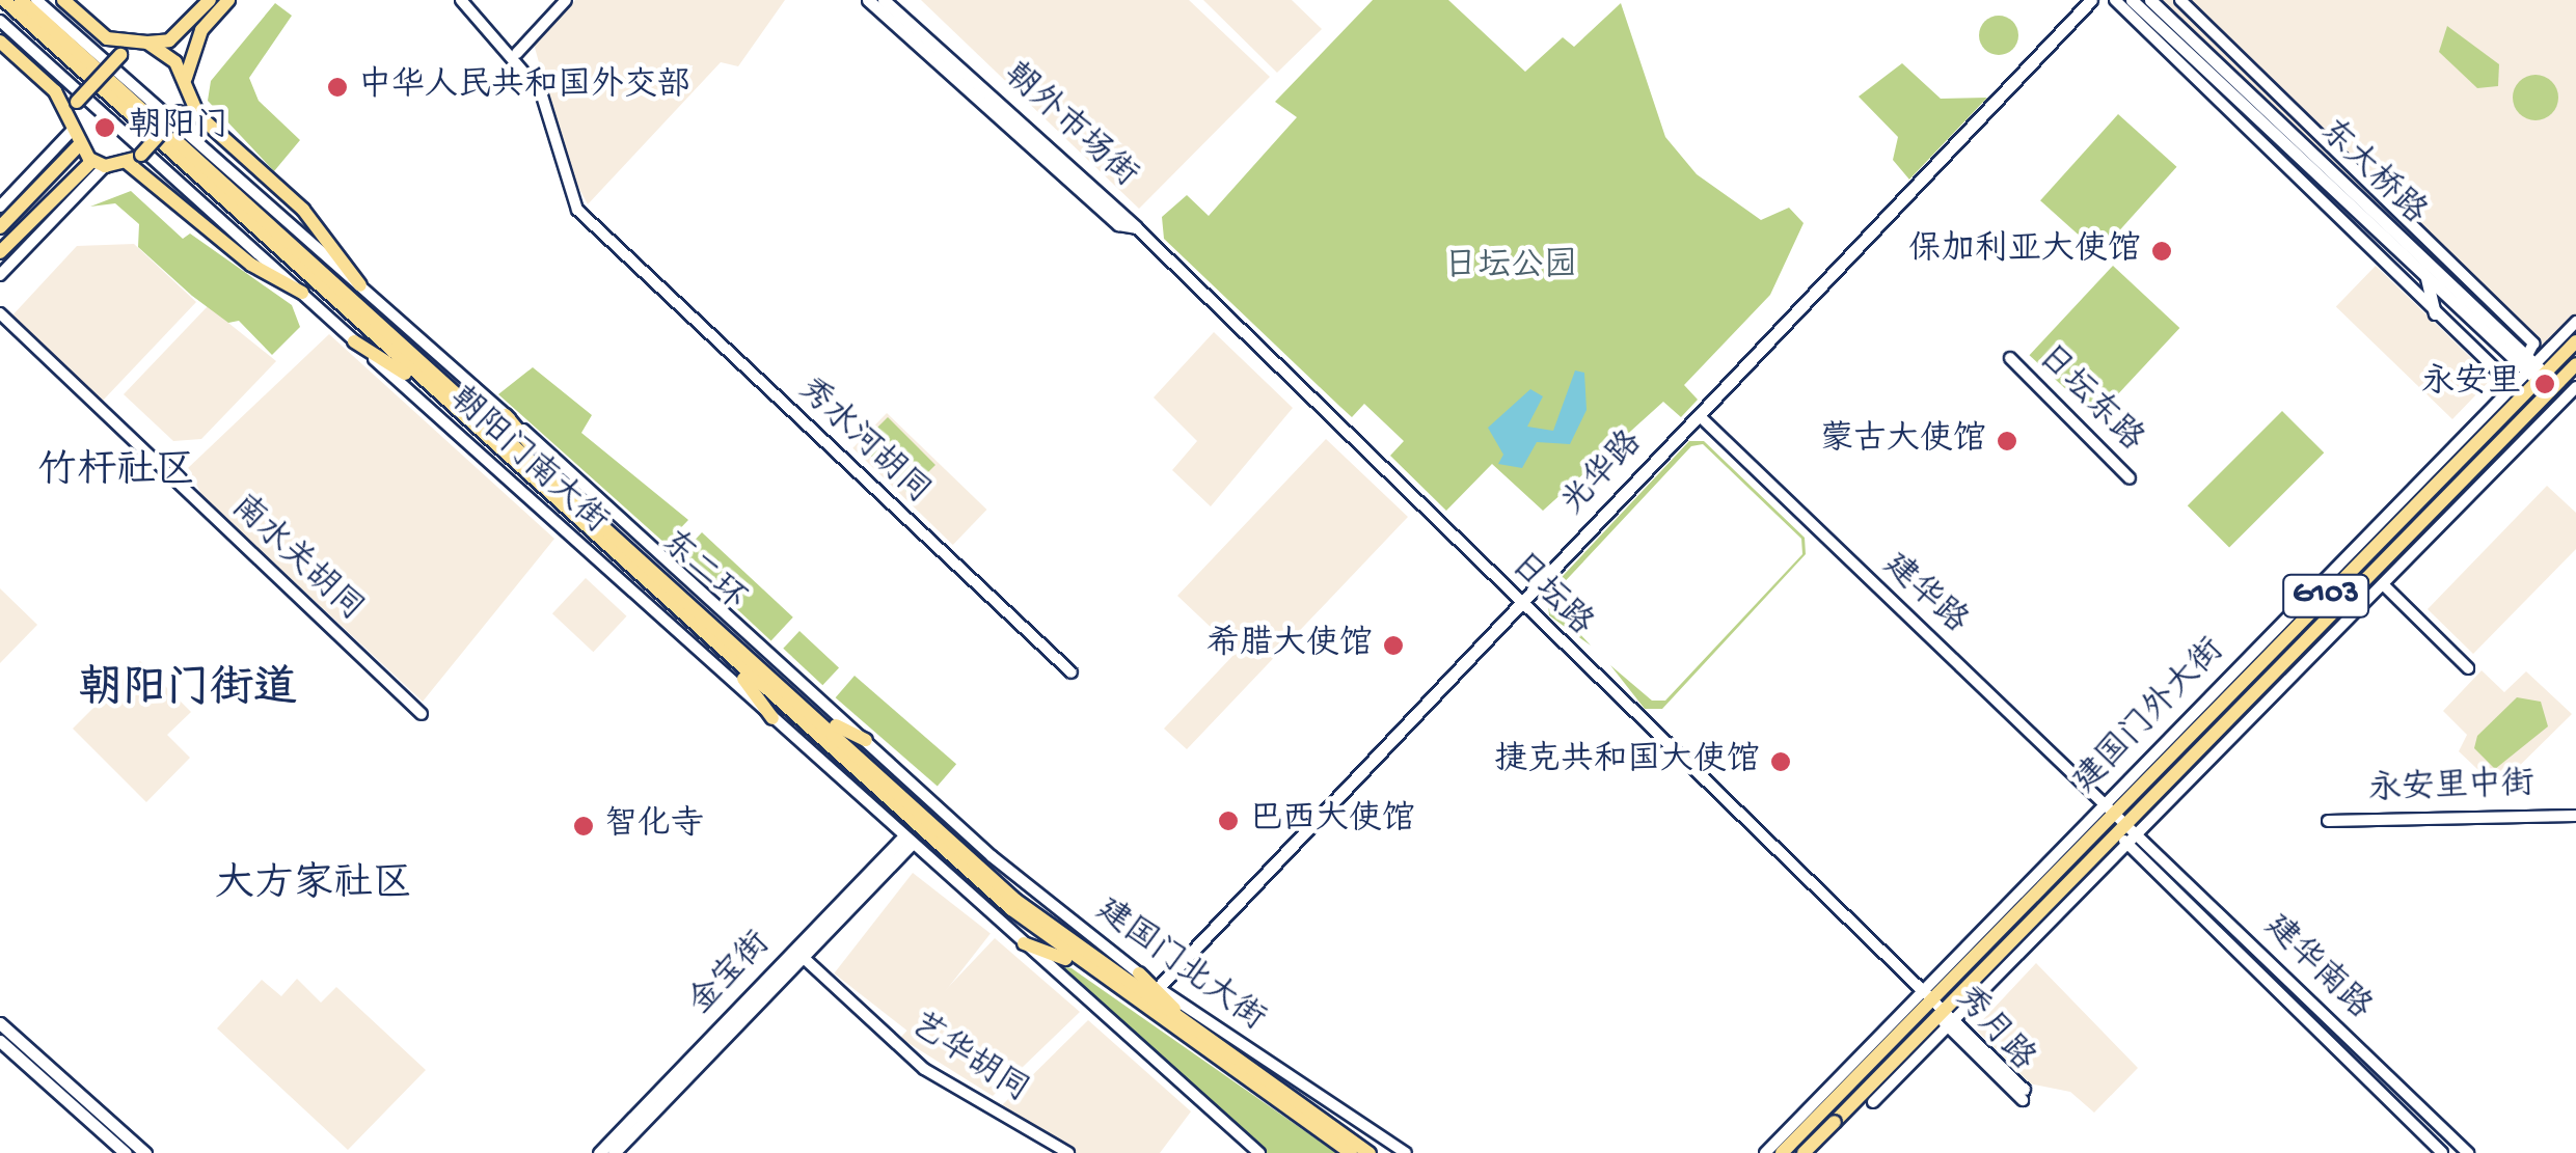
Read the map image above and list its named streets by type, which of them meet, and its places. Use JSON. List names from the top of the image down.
{
  "streets": {
    "main road": [
      "朝外市场街",
      "东大桥路",
      "光华路",
      "东二环",
      "G103",
      "建国门外大街",
      "金宝街"
    ],
    "street": [
      "日坛东路",
      "秀水河胡同",
      "朝阳门南大街",
      "南水关胡同",
      "建华路",
      "日坛路",
      "永安里中街",
      "建国门北大街",
      "建华南路",
      "秀月路",
      "艺华胡同"
    ]
  },
  "crossings": [
    ["朝外市场街", "日坛路"],
    ["东大桥路", "建国门外大街"],
    ["朝阳门南大街", "建国门北大街"],
    ["朝阳门南大街", "金宝街"],
    ["光华路", "建华路"],
    ["光华路", "日坛路"],
    ["光华路", "建国门北大街"],
    ["建华路", "建国门外大街"],
    ["日坛路", "建国门外大街"],
    ["日坛路", "秀月路"],
    ["G103", "建国门外大街"],
    ["建国门外大街", "建华南路"],
    ["建国门外大街", "秀月路"],
    ["金宝街", "艺华胡同"]
  ],
  "districts": ["竹杆社区", "朝阳门街道", "大方家社区"],
  "parks": ["日坛公园"],
  "places": [
    "中华人民共和国外交部",
    "朝阳门",
    "保加利亚大使馆",
    "永安里",
    "蒙古大使馆",
    "希腊大使馆",
    "捷克共和国大使馆",
    "巴西大使馆",
    "智化寺"
  ]
}
